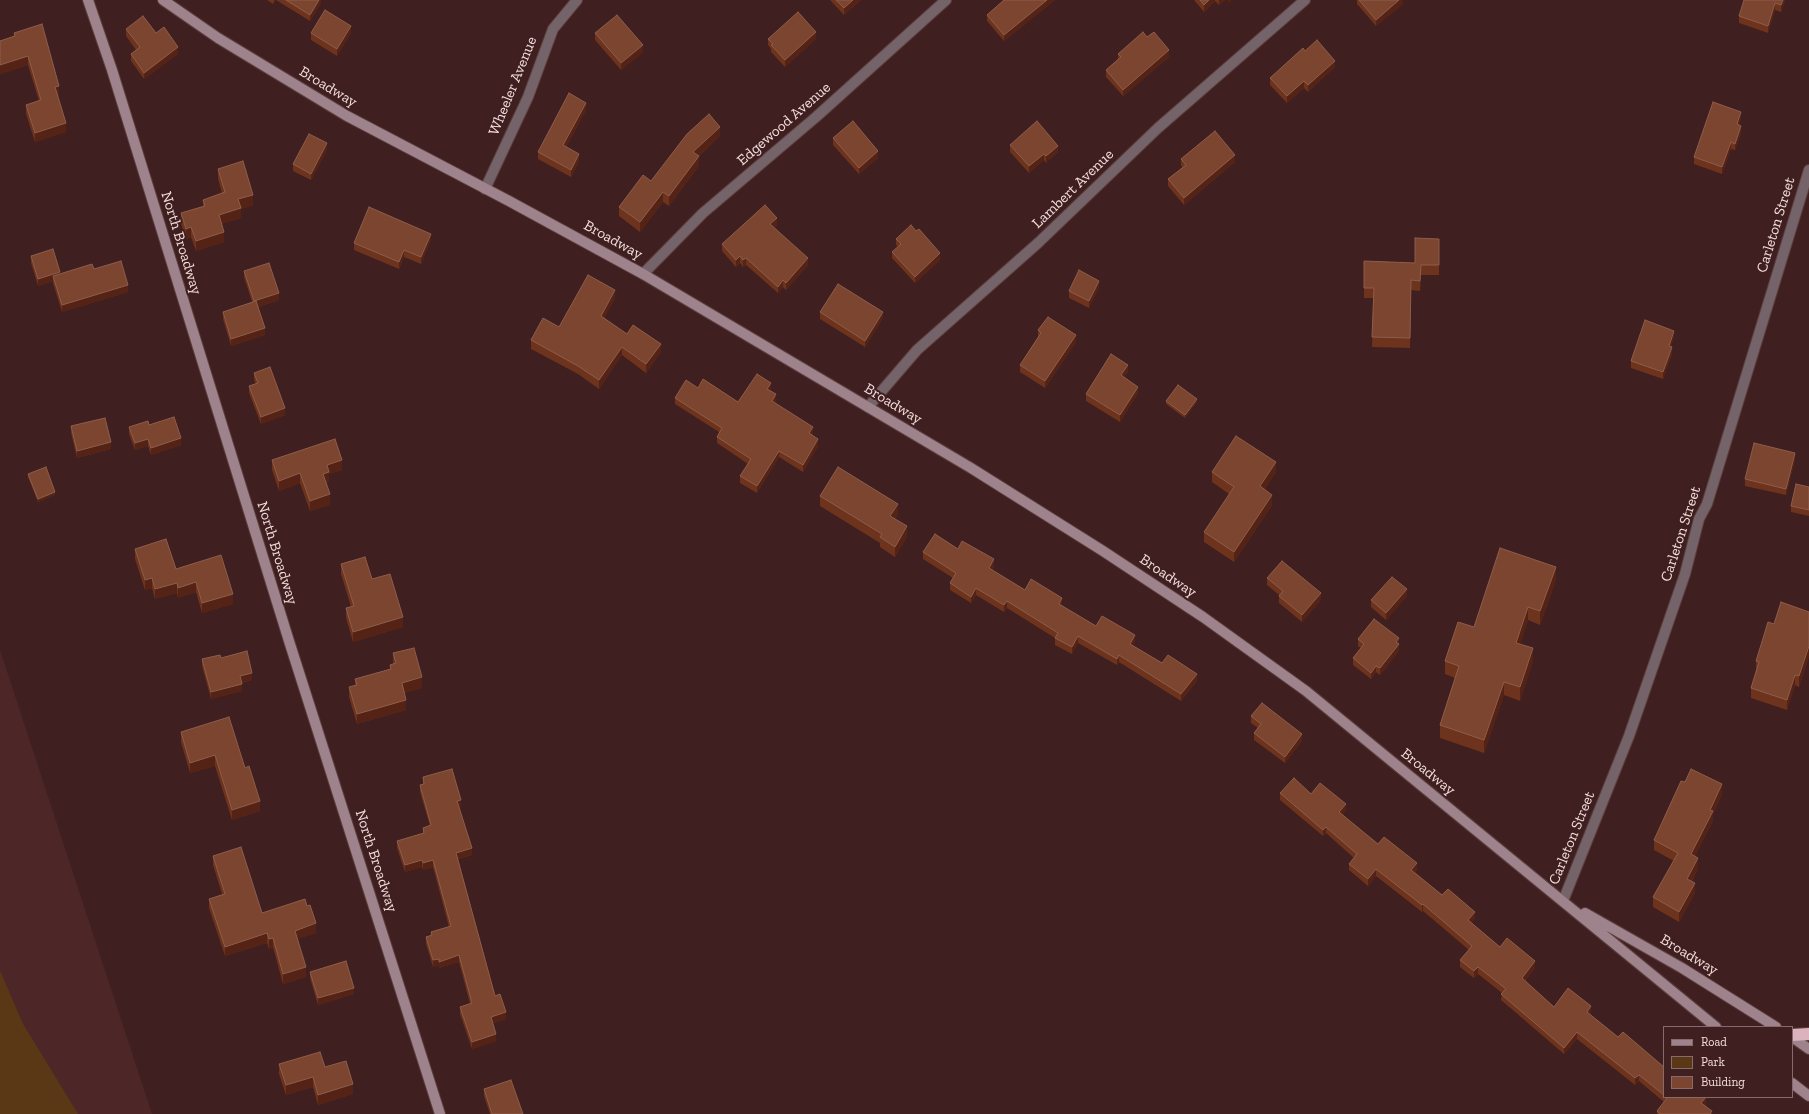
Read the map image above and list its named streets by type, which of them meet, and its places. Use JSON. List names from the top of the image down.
{
  "streets": {
    "main road": ["Broadway", "North Broadway"],
    "street": [
      "Wheeler Avenue",
      "Edgewood Avenue",
      "Lambert Avenue",
      "Carleton Street"
    ]
  },
  "crossings": [
    ["Wheeler Avenue", "Broadway"],
    ["Broadway", "Edgewood Avenue"],
    ["Broadway", "Lambert Avenue"],
    ["Broadway", "Carleton Street"]
  ],
  "legend": ["Road", "Park", "Building"]
}
